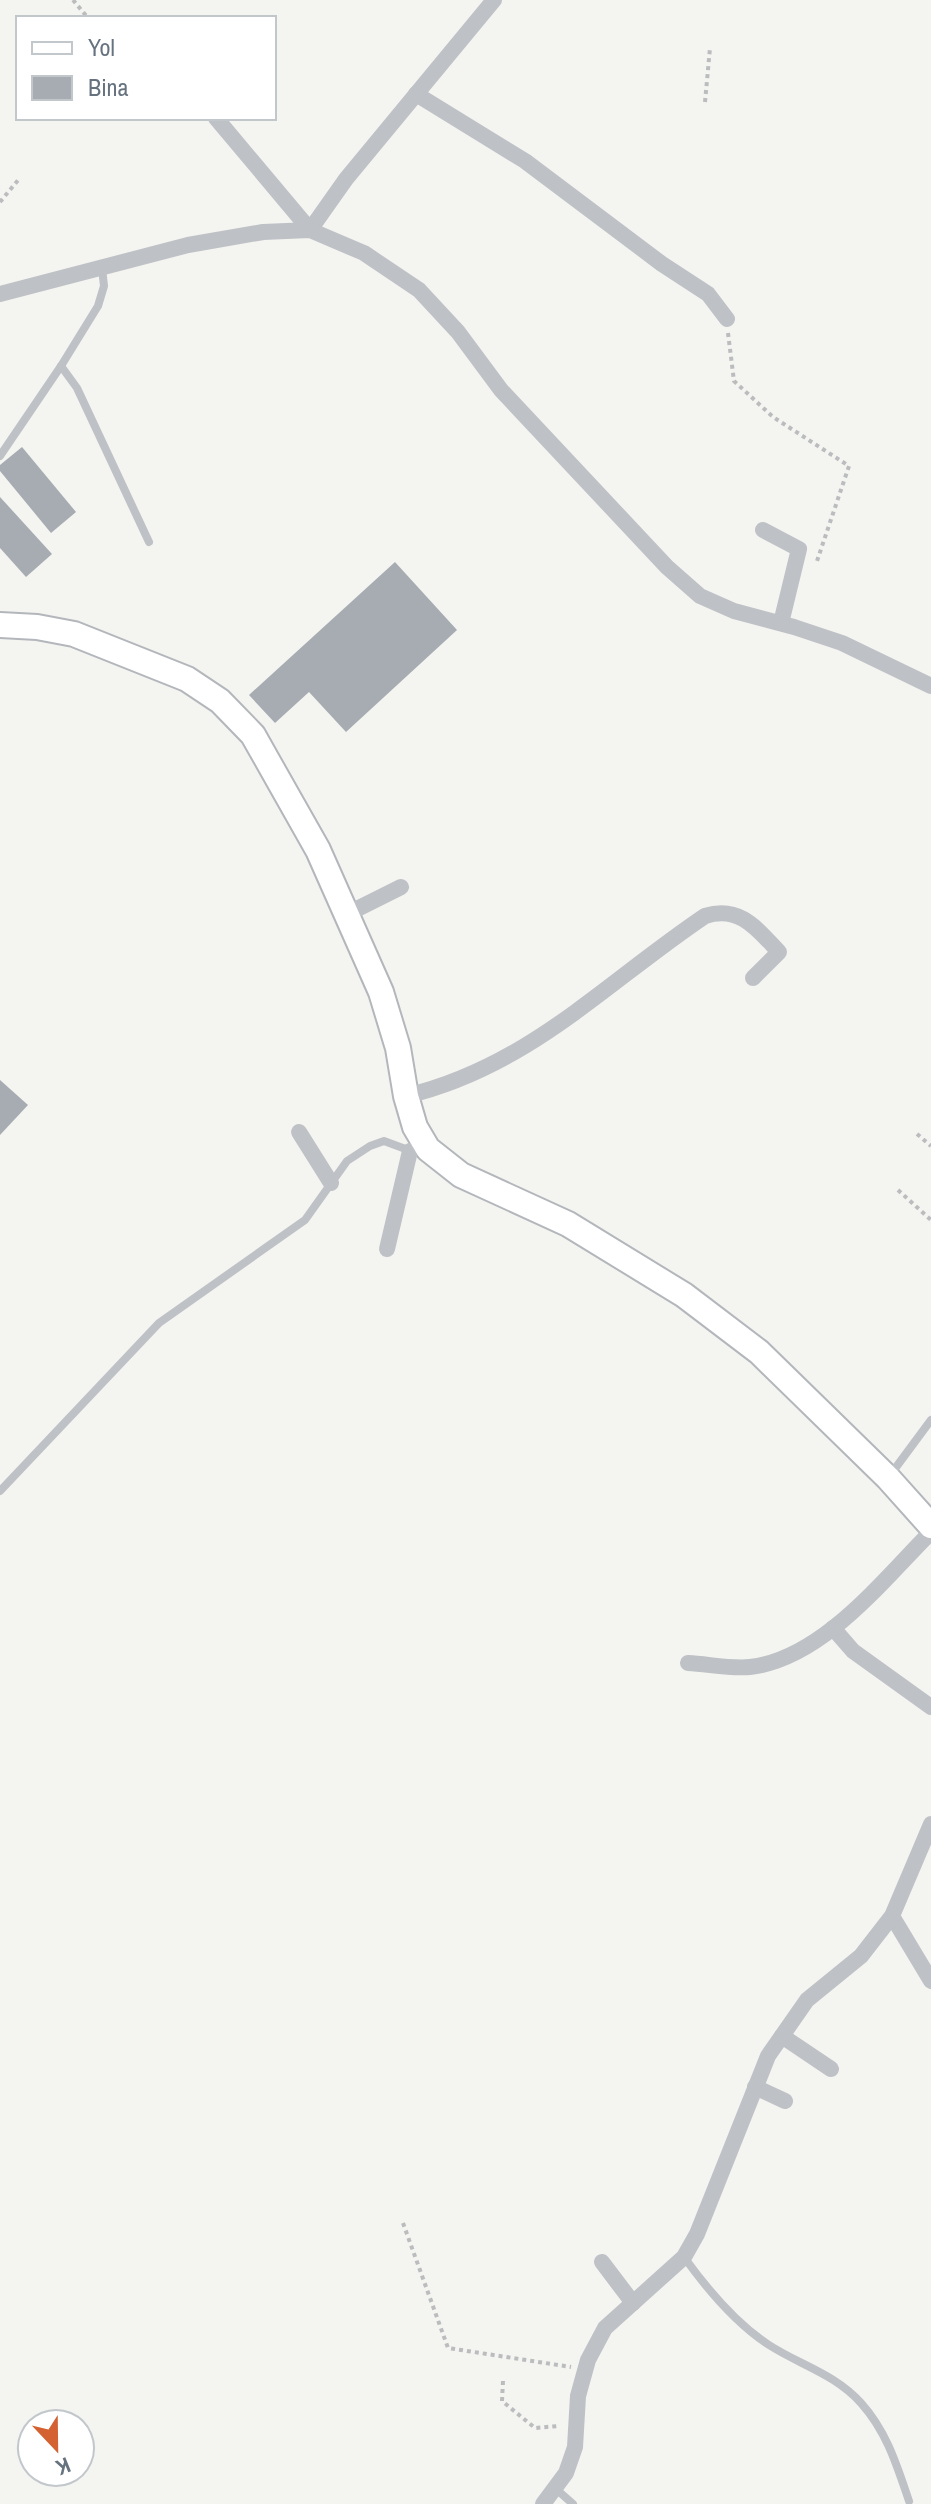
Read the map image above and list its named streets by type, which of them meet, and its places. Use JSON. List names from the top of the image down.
{
  "legend": ["Yol", "Bina"],
  "north": "bottom"
}
